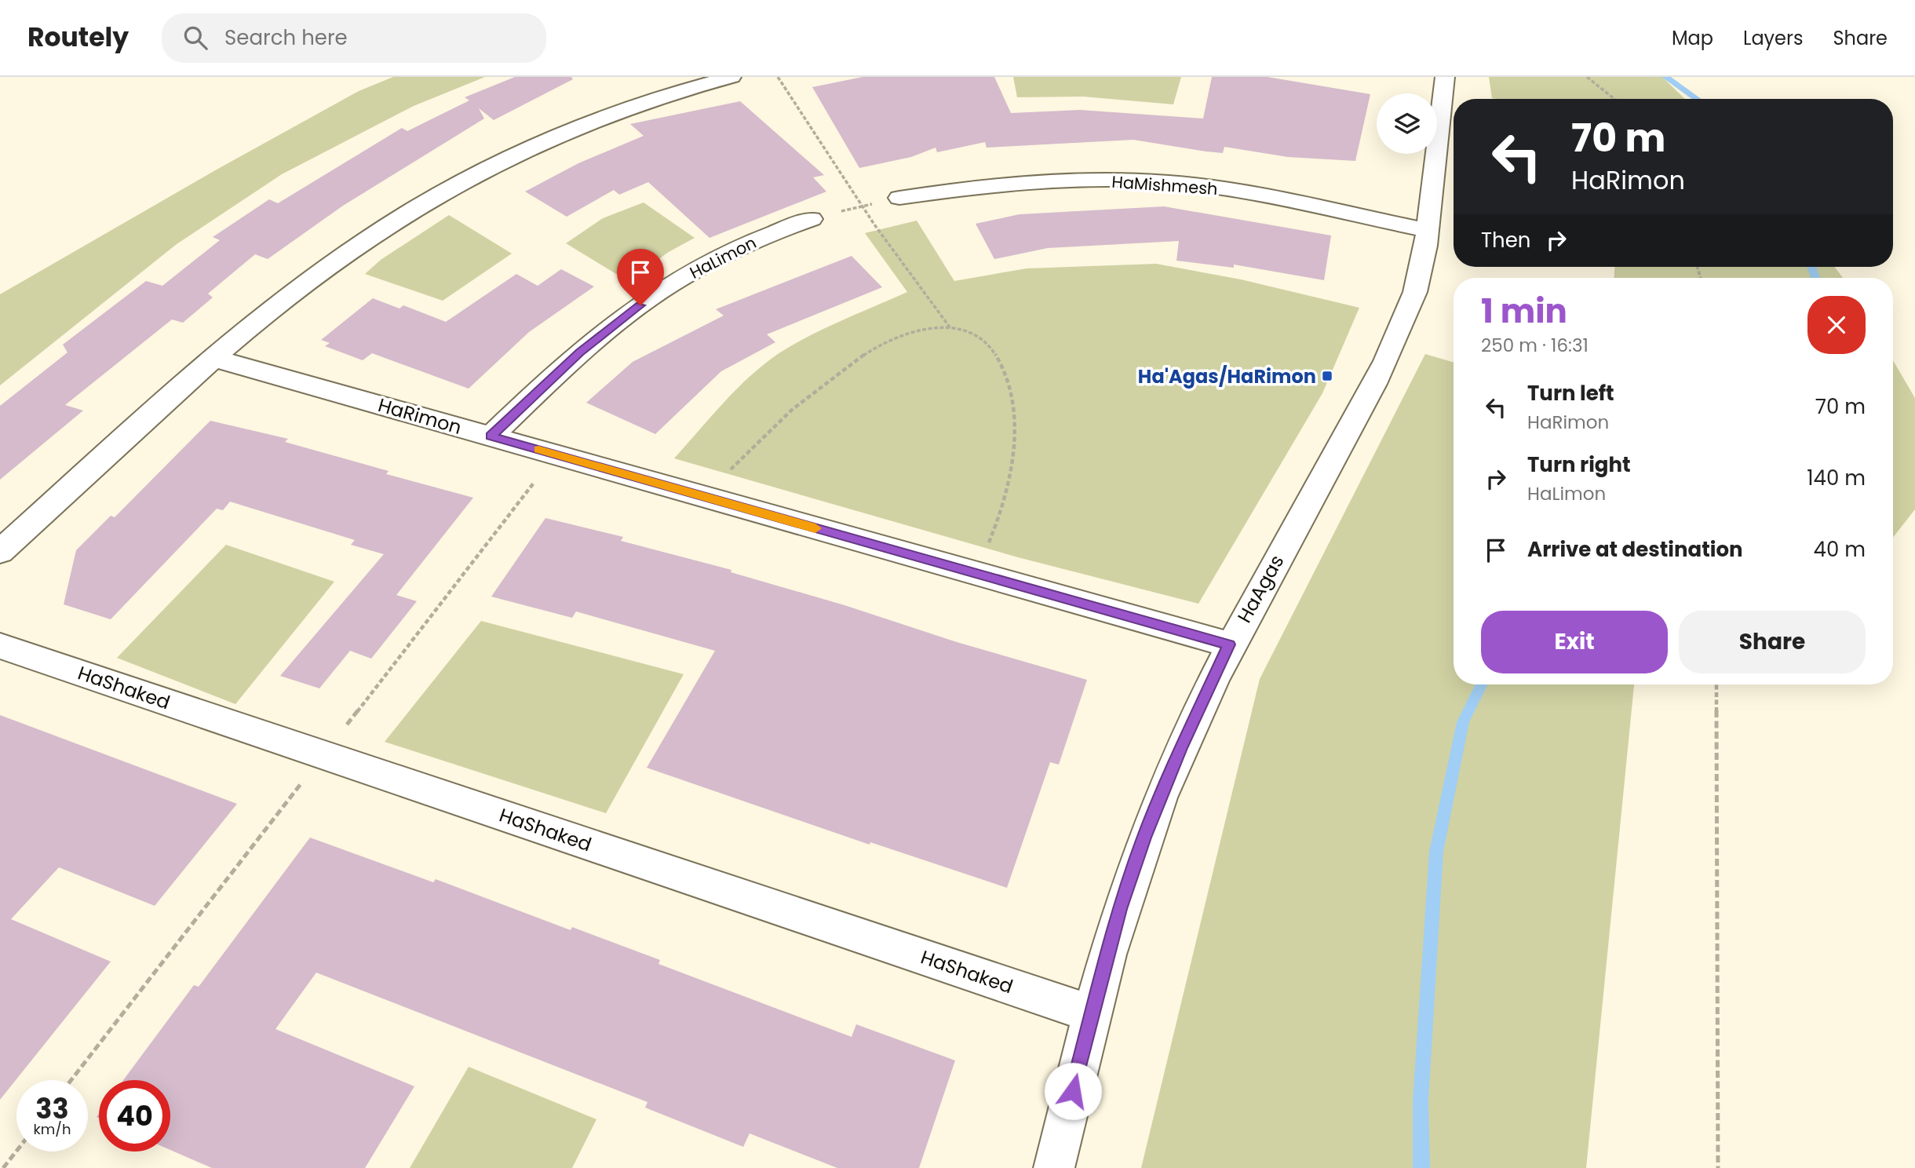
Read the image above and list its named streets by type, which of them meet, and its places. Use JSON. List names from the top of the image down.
{
  "streets": {
    "street": [
      "HaMishmesh",
      "HaLimon",
      "HaRimon",
      "HaAgas",
      "HaShaked"
    ]
  },
  "crossings": [
    ["HaMishmesh", "HaAgas"],
    ["HaLimon", "HaRimon"],
    ["HaRimon", "HaAgas"],
    ["HaAgas", "HaShaked"]
  ],
  "places": {
    "transit": ["Ha'Agas/HaRimon"]
  },
  "page": {
    "header": "Routely",
    "search": "Search here",
    "nav": ["Map", "Layers", "Share"],
    "turn": ["70 m", "HaRimon"],
    "then": "Then",
    "heading": ["1 min", "250 m · 16:31"],
    "list": [
      {
        "name": "Turn left",
        "note": "HaRimon",
        "value": "70 m"
      },
      {
        "name": "Turn right",
        "note": "HaLimon",
        "value": "140 m"
      },
      {
        "name": "Arrive at destination",
        "value": "40 m"
      }
    ],
    "buttons": ["Exit", "Share"],
    "speed": "33 km/h",
    "limit": "40"
  }
}
